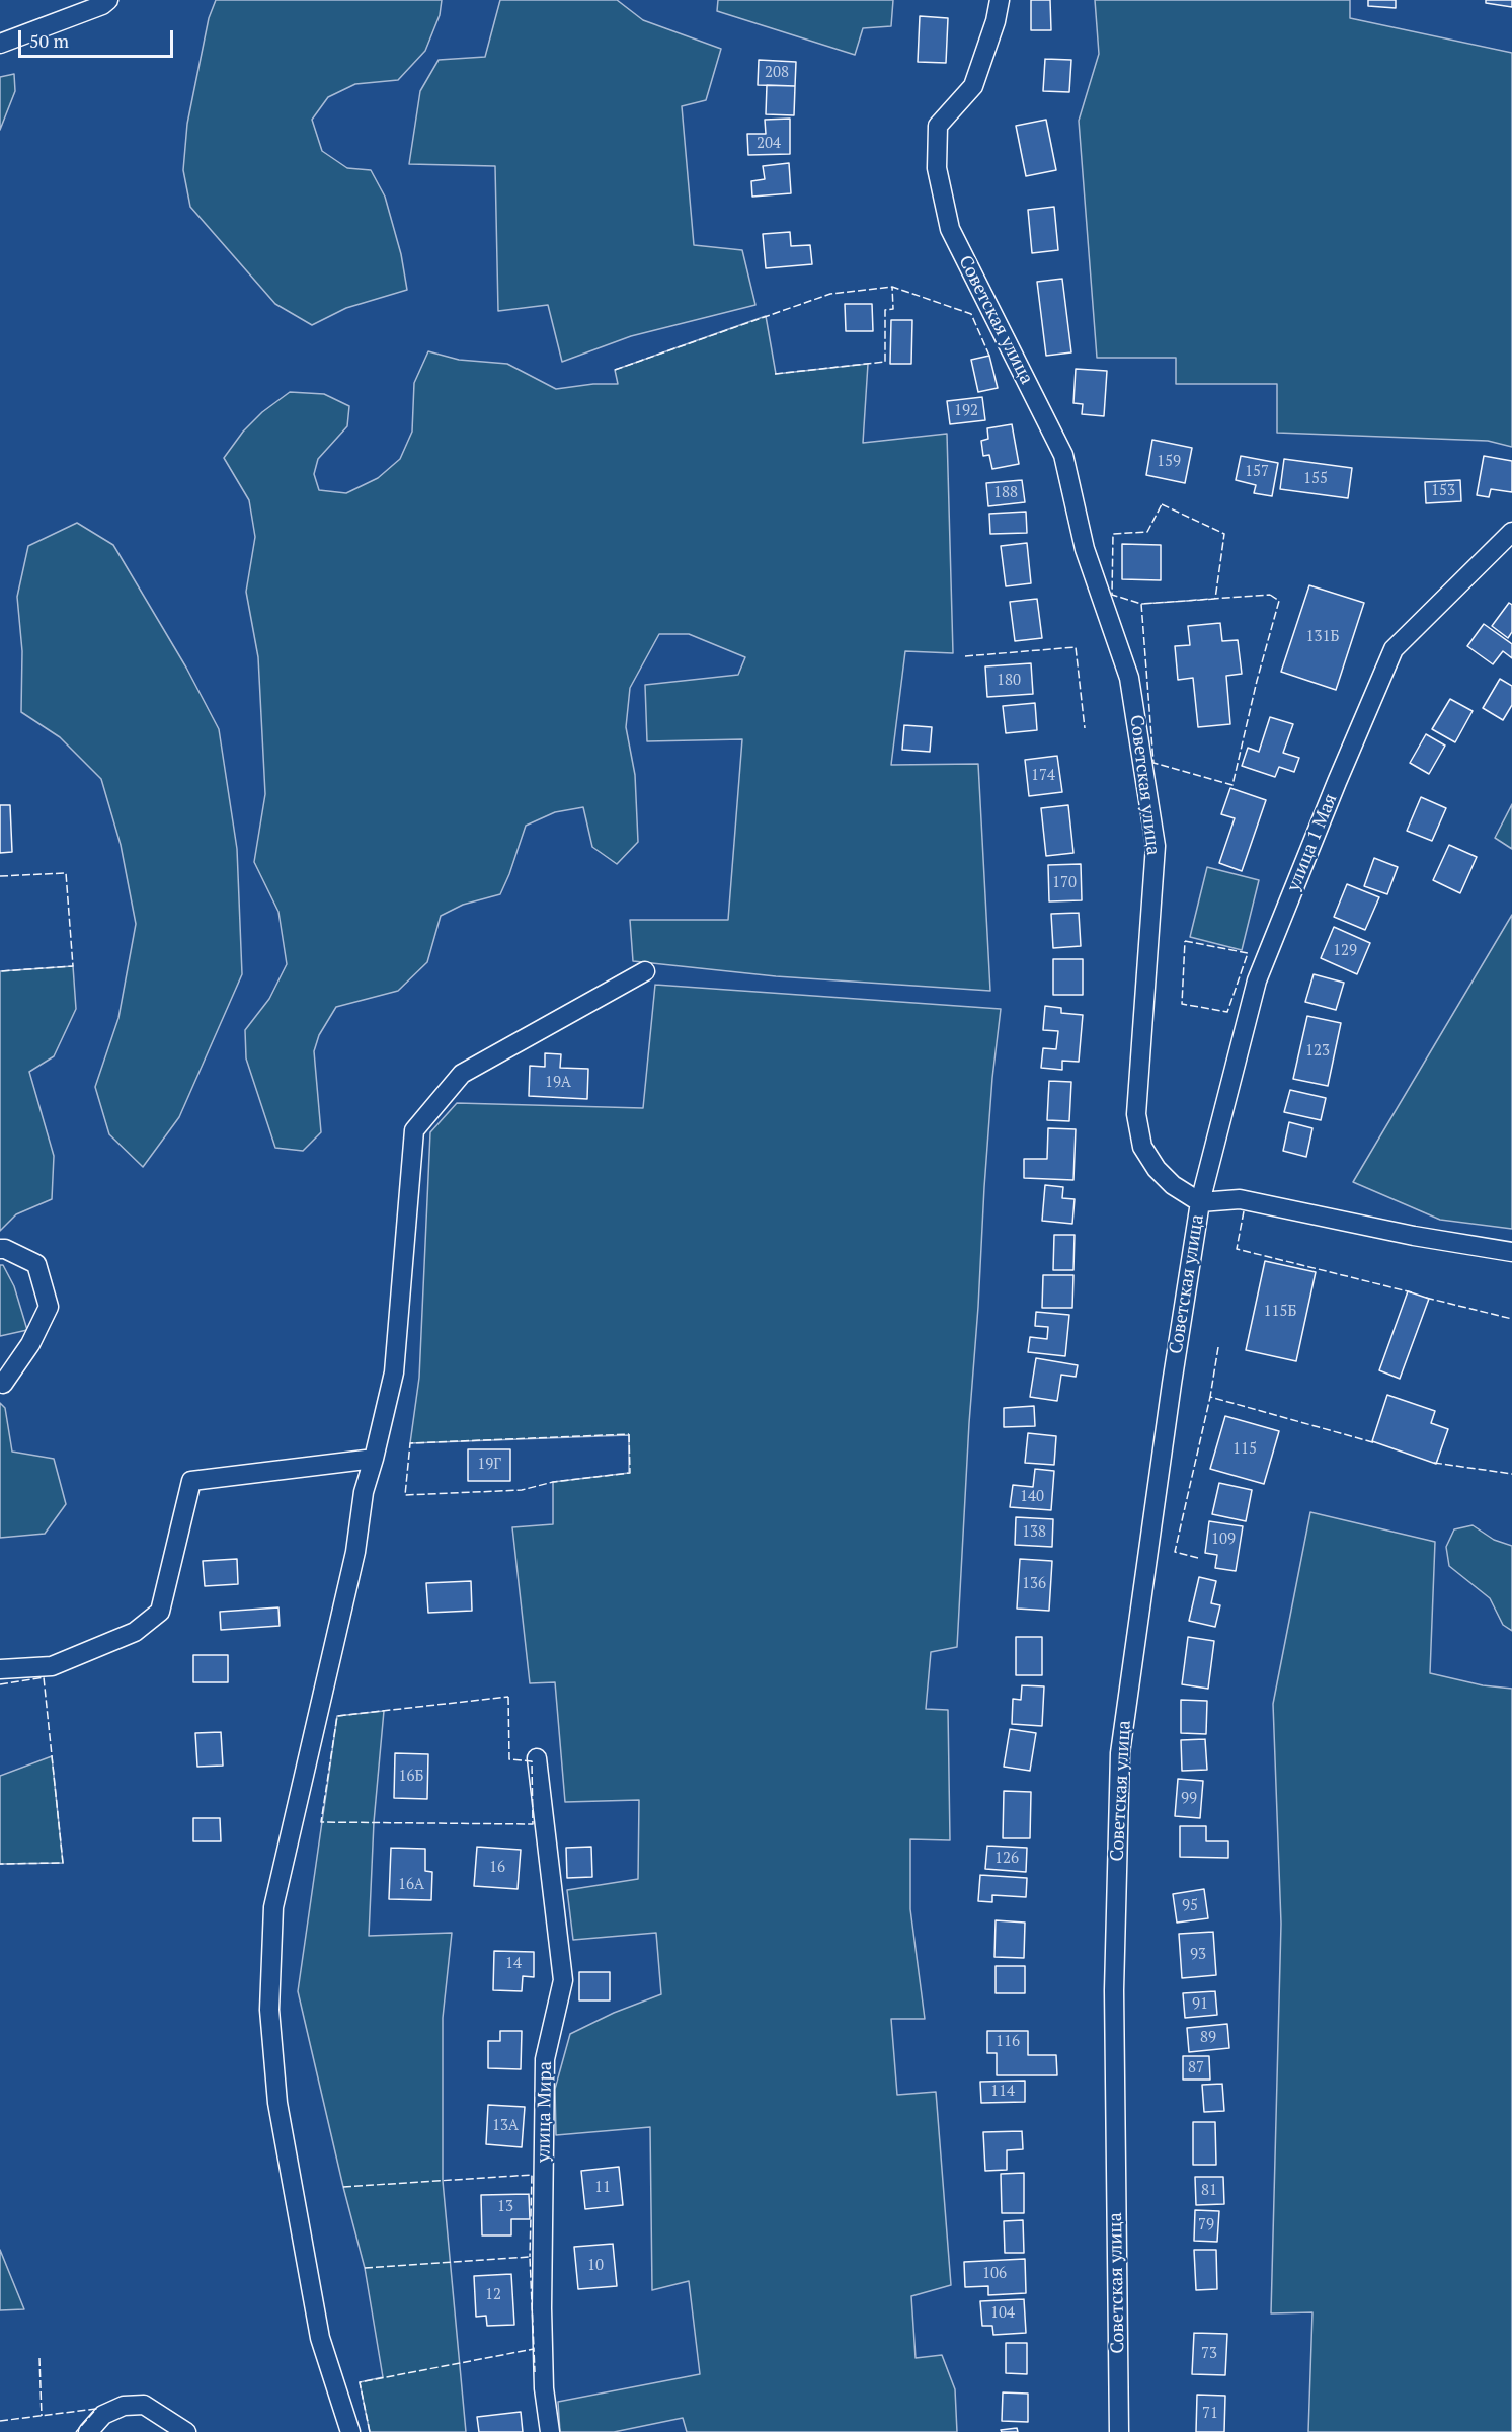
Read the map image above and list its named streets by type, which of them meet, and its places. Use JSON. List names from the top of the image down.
{
  "streets": {
    "street": ["Советская улица", "улица 1 Мая", "улица Мира"]
  },
  "crossings": [
    ["Советская улица", "улица 1 Мая"]
  ],
  "house_numbers": [
    "208",
    "204",
    "192",
    "159",
    "157",
    "155",
    "153",
    "188",
    "131Б",
    "180",
    "174",
    "170",
    "129",
    "123",
    "19А",
    "115Б",
    "115",
    "19Г",
    "140",
    "138",
    "109",
    "136",
    "16Б",
    "99",
    "126",
    "16",
    "16А",
    "95",
    "93",
    "14",
    "91",
    "89",
    "116",
    "87",
    "114",
    "13А",
    "11",
    "81",
    "13",
    "79",
    "10",
    "106",
    "12",
    "104",
    "73",
    "71"
  ],
  "scale_bar": "50 m"
}
